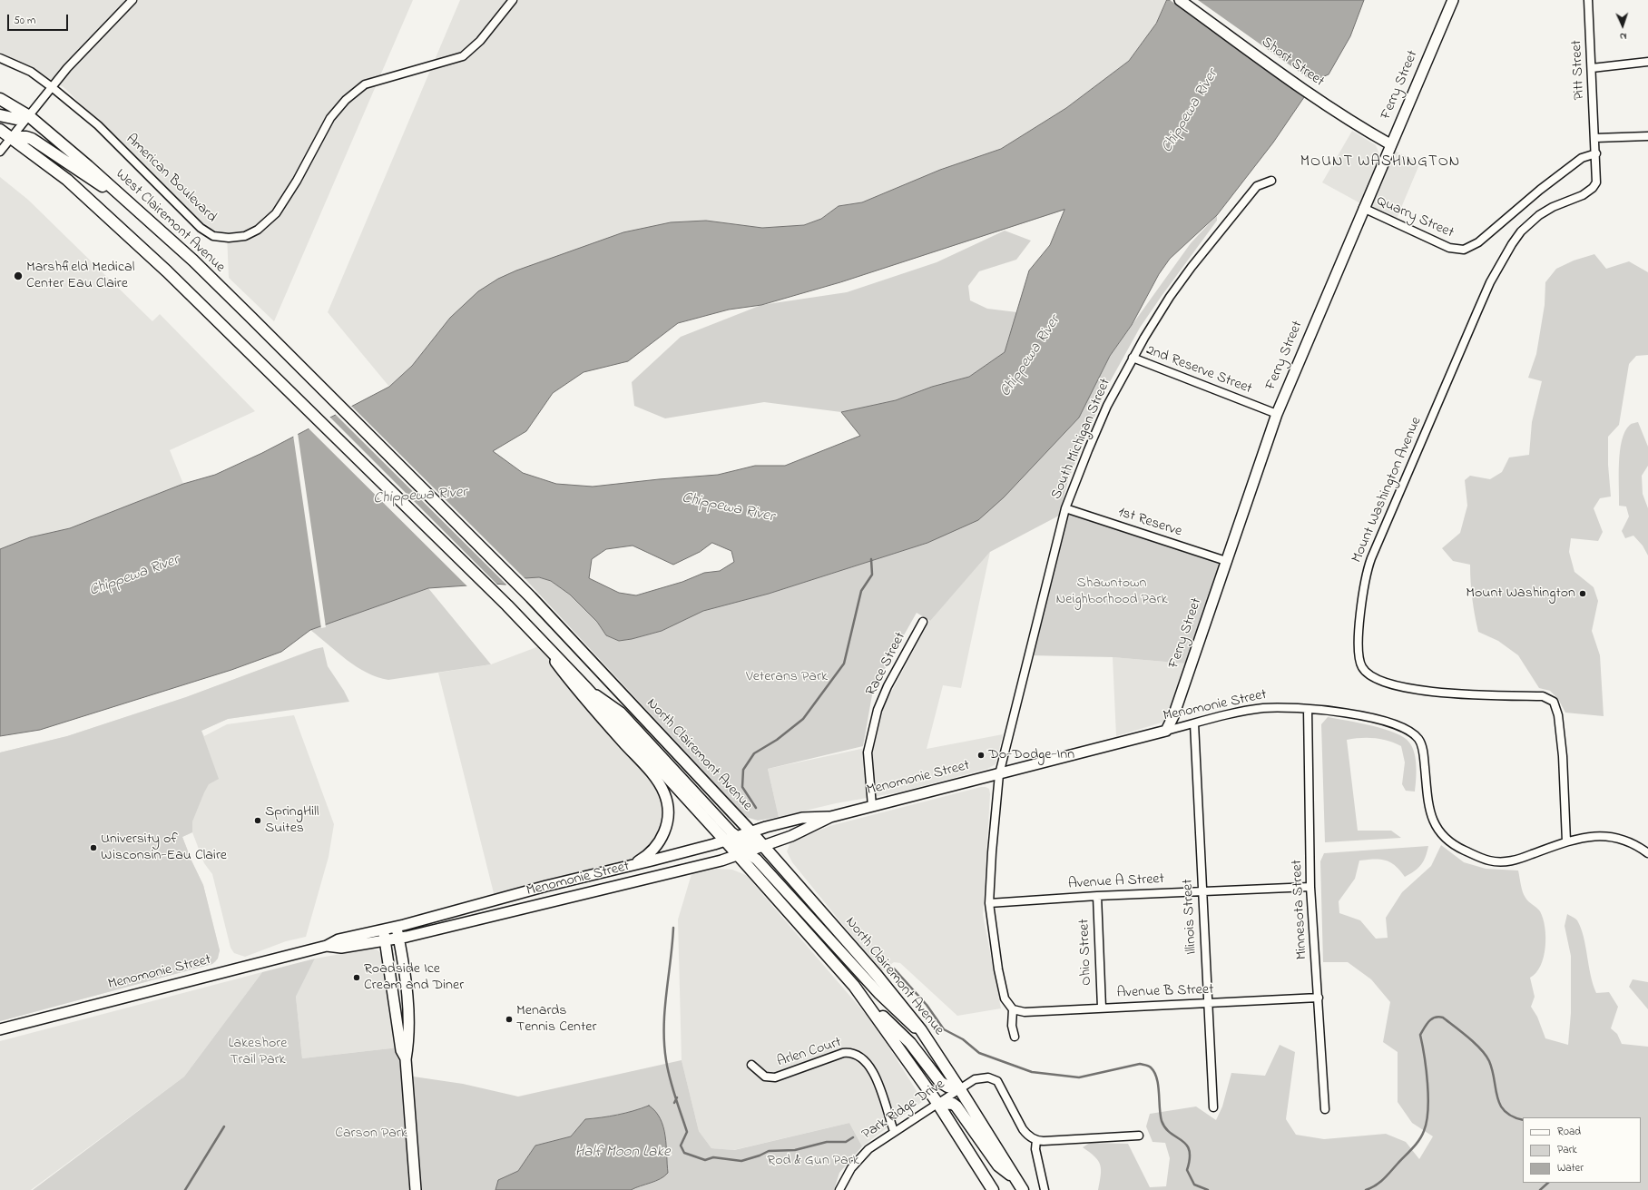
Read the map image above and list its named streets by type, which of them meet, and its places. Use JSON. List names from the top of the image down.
{
  "streets": {
    "main road": [
      "Short Street",
      "Ferry Street",
      "West Clairemont Avenue",
      "Menomonie Street",
      "North Clairemont Avenue"
    ],
    "street": [
      "Pitt Street",
      "American Boulevard",
      "Quarry Street",
      "2nd Reserve Street",
      "South Michigan Street",
      "Mount Washington Avenue",
      "1st Reserve",
      "Race Street",
      "Avenue A Street",
      "Minnesota Street",
      "Illinois Street",
      "Ohio Street",
      "Avenue B Street",
      "Arlen Court",
      "Park Ridge Drive"
    ]
  },
  "crossings": [
    ["Short Street", "Ferry Street"],
    ["Pitt Street", "Mount Washington Avenue"],
    ["Ferry Street", "Quarry Street"],
    ["Ferry Street", "2nd Reserve Street"],
    ["Ferry Street", "1st Reserve"],
    ["Ferry Street", "Menomonie Street"],
    ["Quarry Street", "Mount Washington Avenue"],
    ["West Clairemont Avenue", "North Clairemont Avenue"],
    ["2nd Reserve Street", "South Michigan Street"],
    ["South Michigan Street", "1st Reserve"],
    ["South Michigan Street", "Menomonie Street"],
    ["South Michigan Street", "Avenue A Street"],
    ["South Michigan Street", "Avenue B Street"],
    ["Mount Washington Avenue", "Menomonie Street"],
    ["Race Street", "Menomonie Street"],
    ["Menomonie Street", "North Clairemont Avenue"],
    ["Menomonie Street", "Minnesota Street"],
    ["Menomonie Street", "Illinois Street"],
    ["North Clairemont Avenue", "Park Ridge Drive"],
    ["Avenue A Street", "Minnesota Street"],
    ["Avenue A Street", "Illinois Street"],
    ["Avenue A Street", "Ohio Street"],
    ["Minnesota Street", "Avenue B Street"],
    ["Illinois Street", "Avenue B Street"],
    ["Ohio Street", "Avenue B Street"],
    ["Arlen Court", "Park Ridge Drive"]
  ],
  "districts": ["MOUNT WASHINGTON"],
  "water": ["Chippewa River", "Half Moon Lake"],
  "parks": [
    "Shawntown Neighborhood Park",
    "Veterans Park",
    "Lakeshore Trail Park",
    "Carson Park",
    "Rod & Gun Park"
  ],
  "places": [
    "Marshfield Medical Center Eau Claire",
    "Mount Washington",
    "Do-Dodge-Inn",
    "SpringHill Suites",
    "University of Wisconsin-Eau Claire",
    "Roadside Ice Cream and Diner",
    "Menards Tennis Center"
  ],
  "legend": ["Road", "Park", "Water"],
  "scale_bar": "50 m",
  "north": "bottom"
}
